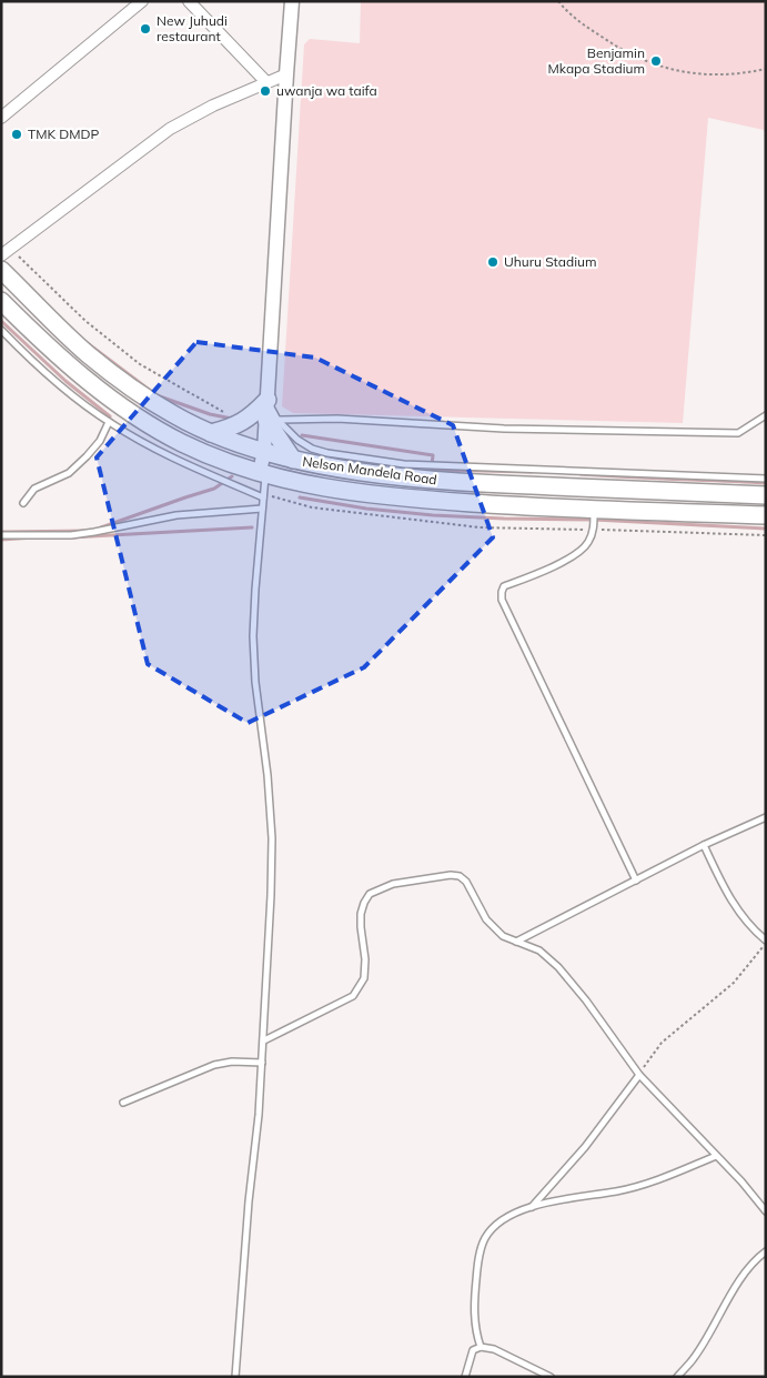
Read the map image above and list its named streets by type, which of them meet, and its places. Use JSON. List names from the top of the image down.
{
  "streets": {
    "main road": ["Nelson Mandela Road"]
  },
  "places": [
    "New Juhudi restaurant",
    "Benjamin Mkapa Stadium",
    "uwanja wa taifa",
    "TMK DMDP",
    "Uhuru Stadium"
  ]
}
